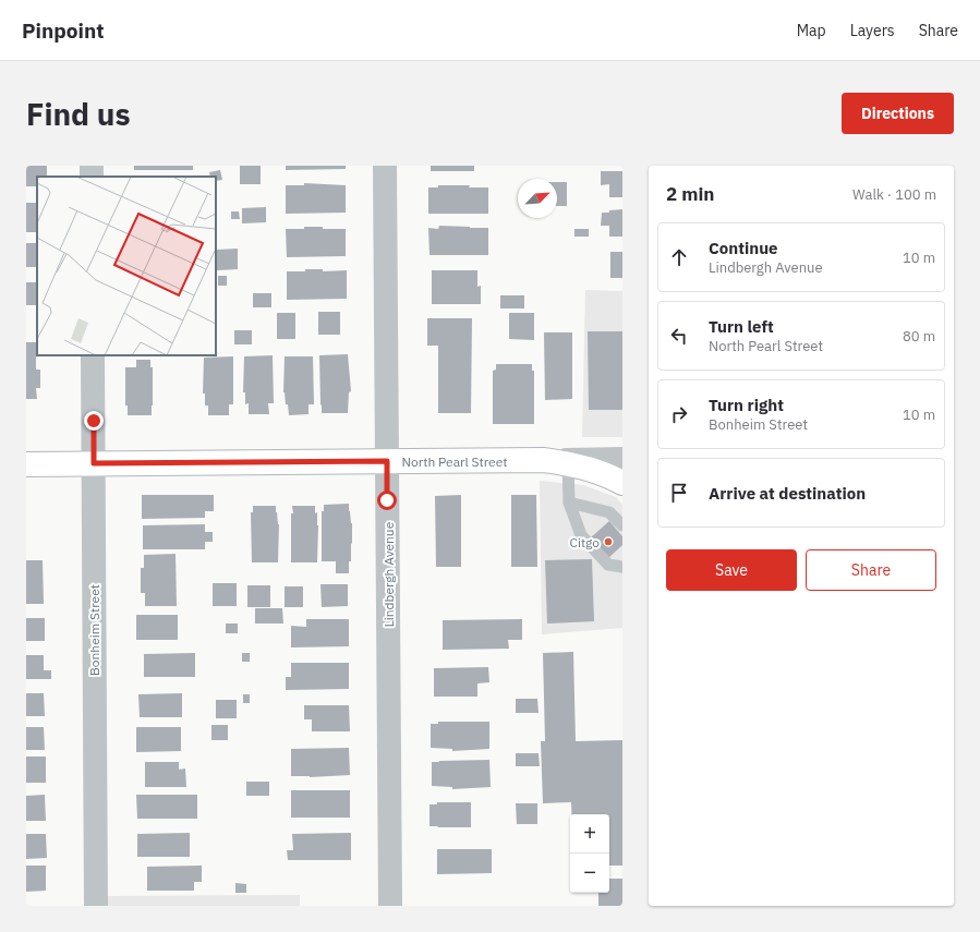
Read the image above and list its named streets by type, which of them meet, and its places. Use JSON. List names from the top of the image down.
{
  "streets": {
    "main road": ["North Pearl Street"],
    "street": ["Lindbergh Avenue", "Bonheim Street"]
  },
  "crossings": [
    ["North Pearl Street", "Lindbergh Avenue"],
    ["North Pearl Street", "Bonheim Street"]
  ],
  "places": ["Citgo"],
  "north": "top right",
  "page": {
    "header": "Pinpoint",
    "nav": ["Map", "Layers", "Share"],
    "buttons": [
      "Directions",
      ["Save", "Share"]
    ],
    "title": "Find us",
    "heading": ["2 min", "Walk · 100 m"],
    "list": [
      ["Continue", "Lindbergh Avenue", "10 m"],
      ["Turn left", "North Pearl Street", "80 m"],
      ["Turn right", "Bonheim Street", "10 m"],
      "Arrive at destination"
    ],
    "map_buttons": ["+", "−"]
  }
}
